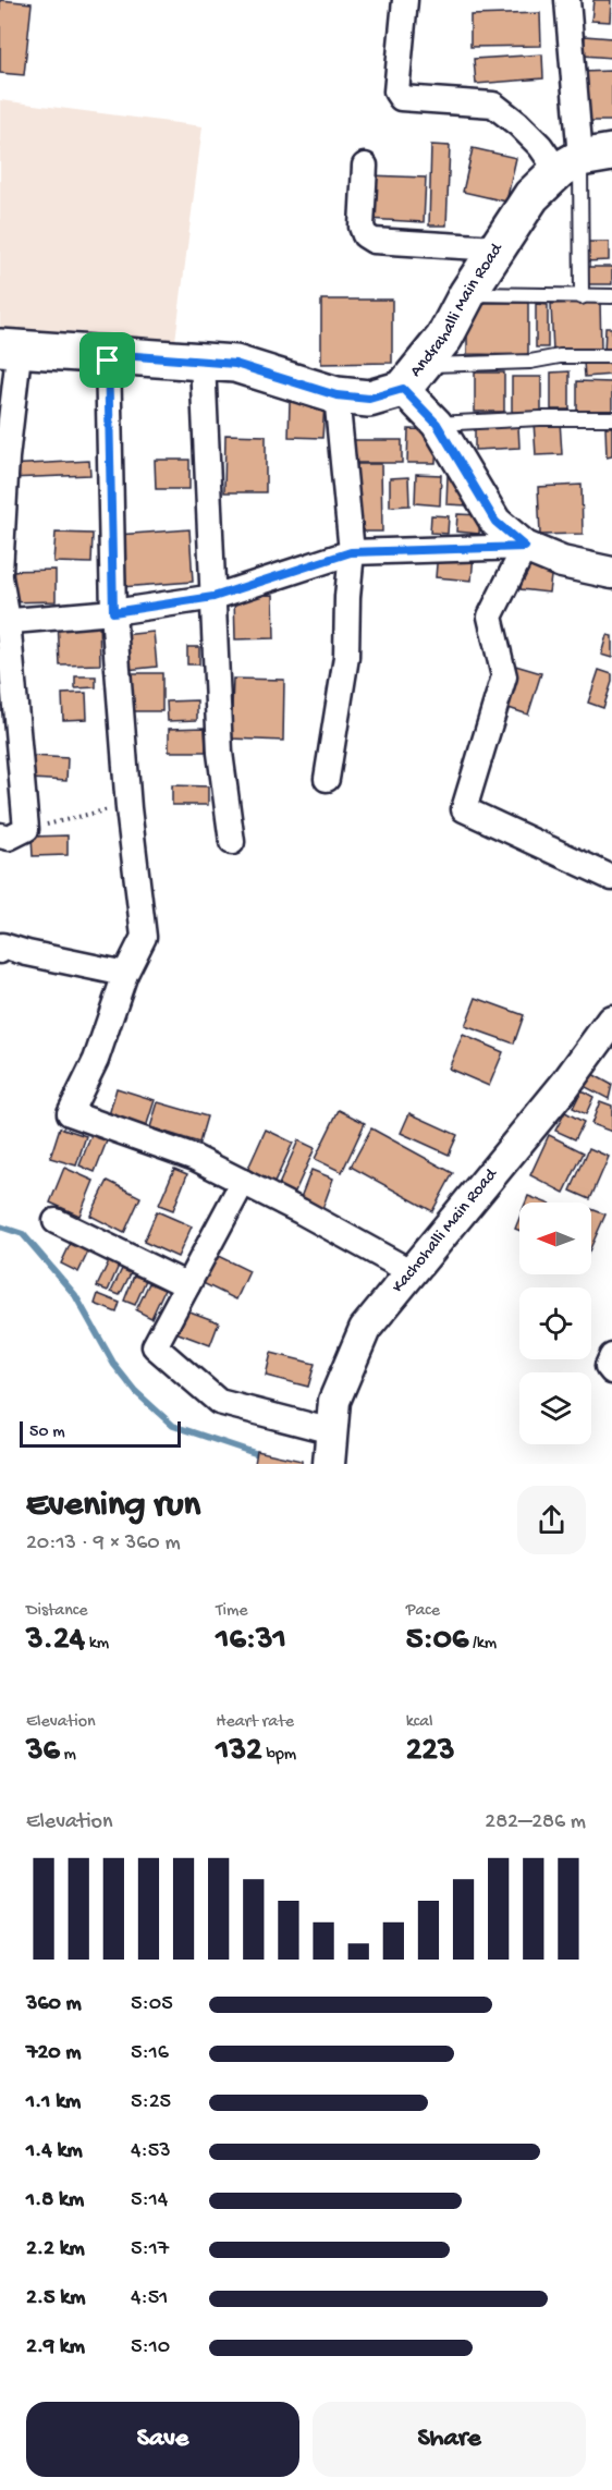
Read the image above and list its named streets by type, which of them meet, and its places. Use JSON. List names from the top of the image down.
{
  "streets": {
    "main road": ["Andrahalli Main Road"],
    "street": ["Kachohalli Main Road"]
  },
  "scale_bar": "50 m",
  "north": "left",
  "page": {
    "scale": "50 m",
    "heading": ["Evening run", "20:13 · 9 × 360 m"],
    "stats": [
      ["Distance", "3.24 km"],
      ["Time", "16:31"],
      ["Pace", "5:06 /km"],
      ["Elevation", "36 m"],
      ["Heart rate", "132 bpm"],
      ["kcal", "223"]
    ],
    "chart": ["Elevation", "282–286 m"],
    "list": [
      {
        "name": "360 m",
        "note": "5:05"
      },
      {
        "name": "720 m",
        "note": "5:16"
      },
      {
        "name": "1.1 km",
        "note": "5:25"
      },
      {
        "name": "1.4 km",
        "note": "4:53"
      },
      {
        "name": "1.8 km",
        "note": "5:14"
      },
      {
        "name": "2.2 km",
        "note": "5:17"
      },
      {
        "name": "2.5 km",
        "note": "4:51"
      },
      {
        "name": "2.9 km",
        "note": "5:10"
      }
    ],
    "buttons": ["Save", "Share"]
  }
}
